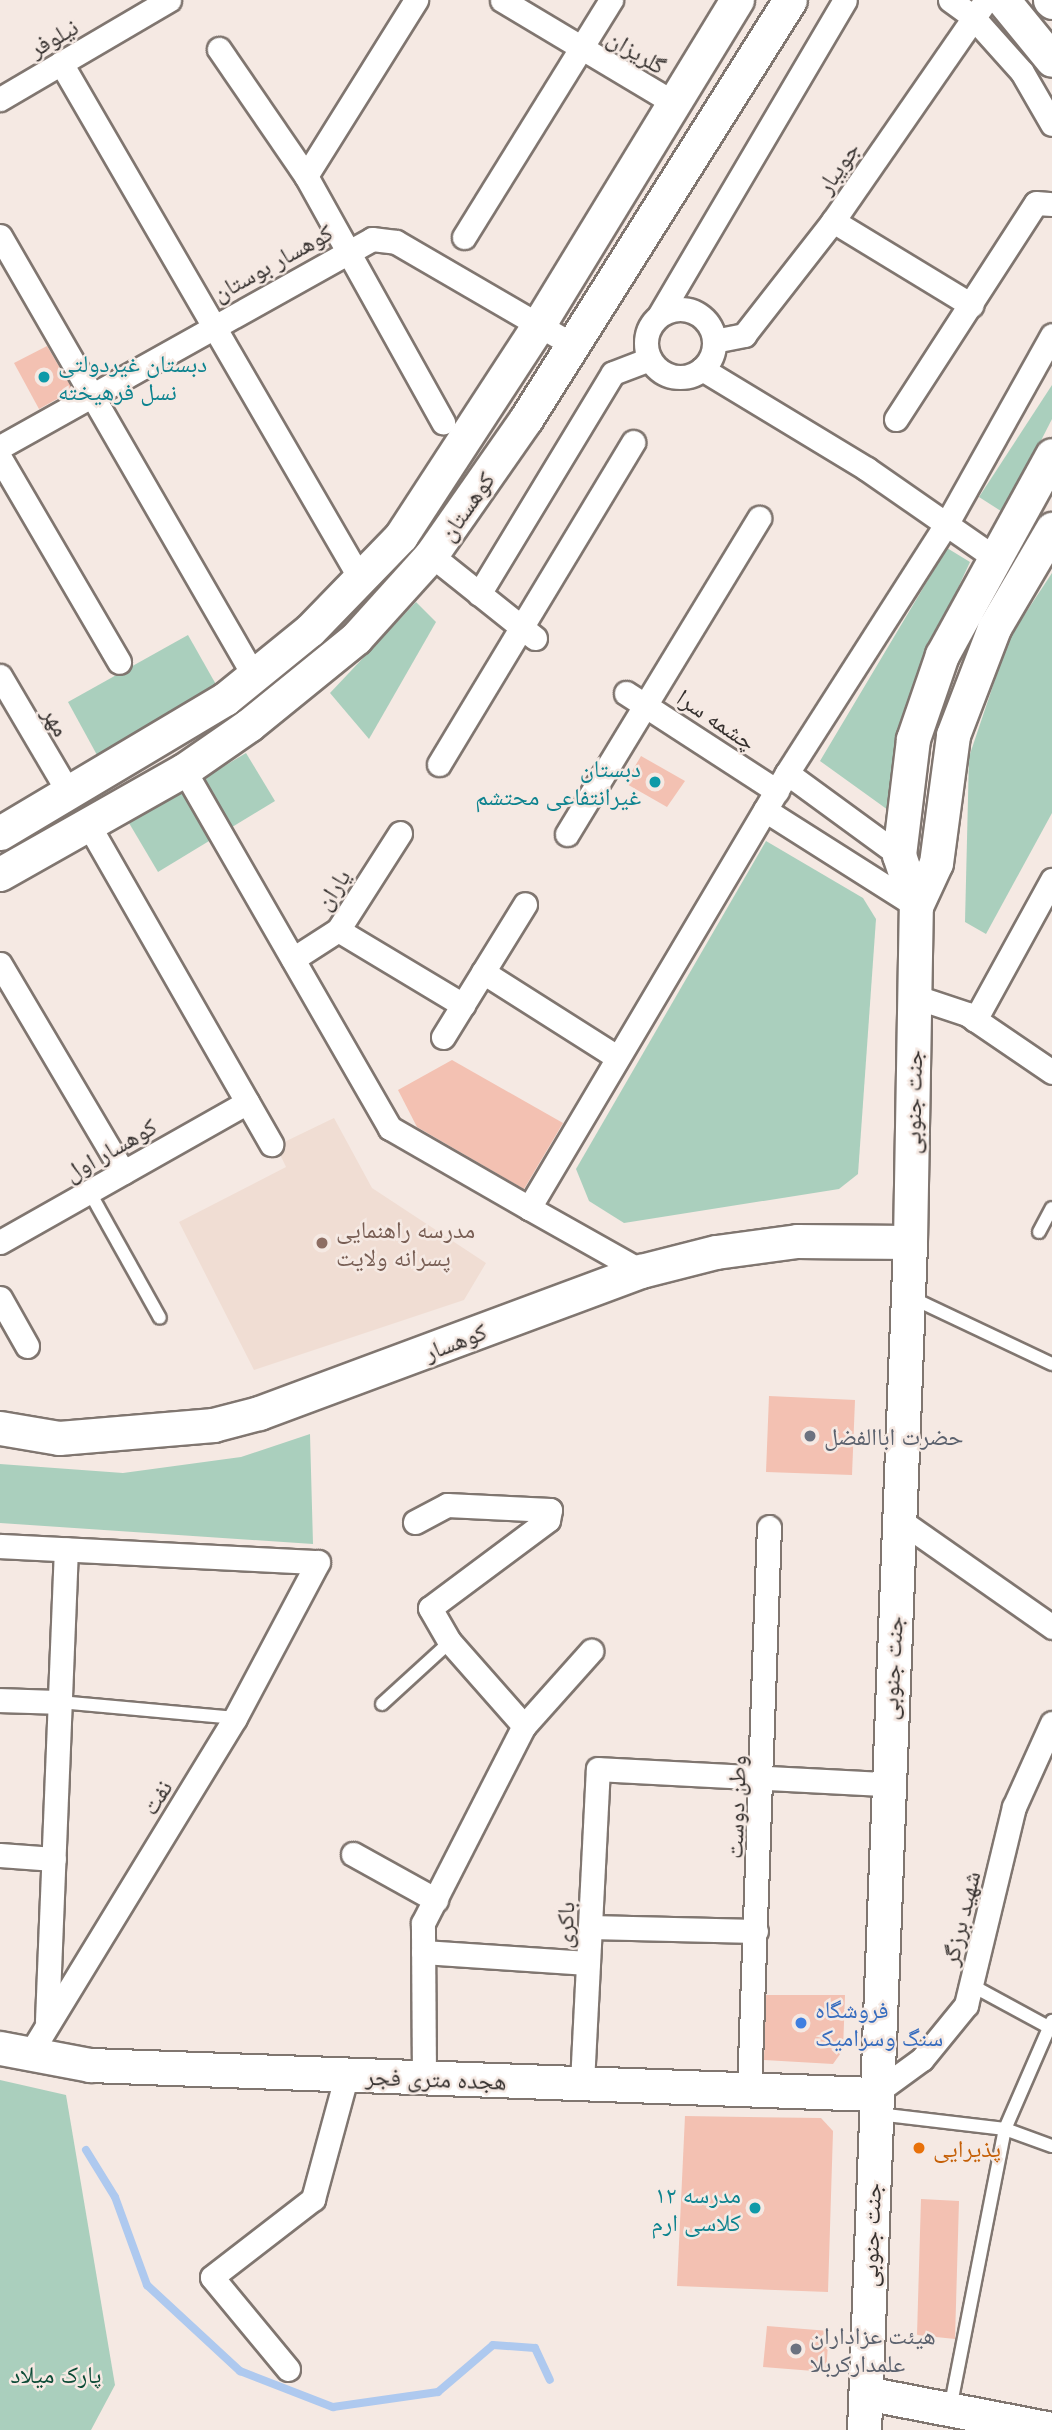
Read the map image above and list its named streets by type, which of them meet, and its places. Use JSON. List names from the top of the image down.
{
  "streets": {
    "main road": [
      "کوهستان",
      "جنت جنوبی",
      "کوهسار",
      "هجده متری فجر"
    ],
    "street": [
      "نیلوفر",
      "گلریزان",
      "جویبار",
      "کوهسار بوستان",
      "چشمه‌ سرا",
      "مهر",
      "یاران",
      "کوهسار اول",
      "نفت",
      "وطن دوست",
      "شهید برزگر",
      "باکری"
    ]
  },
  "crossings": [
    ["گلریزان", "کوهستان"],
    ["کوهسار بوستان", "کوهستان"],
    ["کوهستان", "مهر"],
    ["جنت جنوبی", "کوهسار"],
    ["جنت جنوبی", "شهید برزگر"],
    ["جنت جنوبی", "هجده متری فجر"],
    ["نفت", "هجده متری فجر"],
    ["وطن دوست", "باکری"],
    ["وطن دوست", "هجده متری فجر"],
    ["شهید برزگر", "هجده متری فجر"],
    ["باکری", "هجده متری فجر"]
  ],
  "parks": ["پارک میلاد"],
  "places": [
    "دبستان غیردولتی نسل فرهیخته",
    "دبستان غیرانتفاعی محتشم",
    "مدرسه راهنمایی پسرانه ولایت",
    "حضرت اباالفضل",
    "فروشگاه سنگ وسرامیک",
    "پذیرایی",
    "مدرسه ۱۲ کلاسی ارم",
    "هیئت عزاداران علمدارکربلا"
  ]
}
